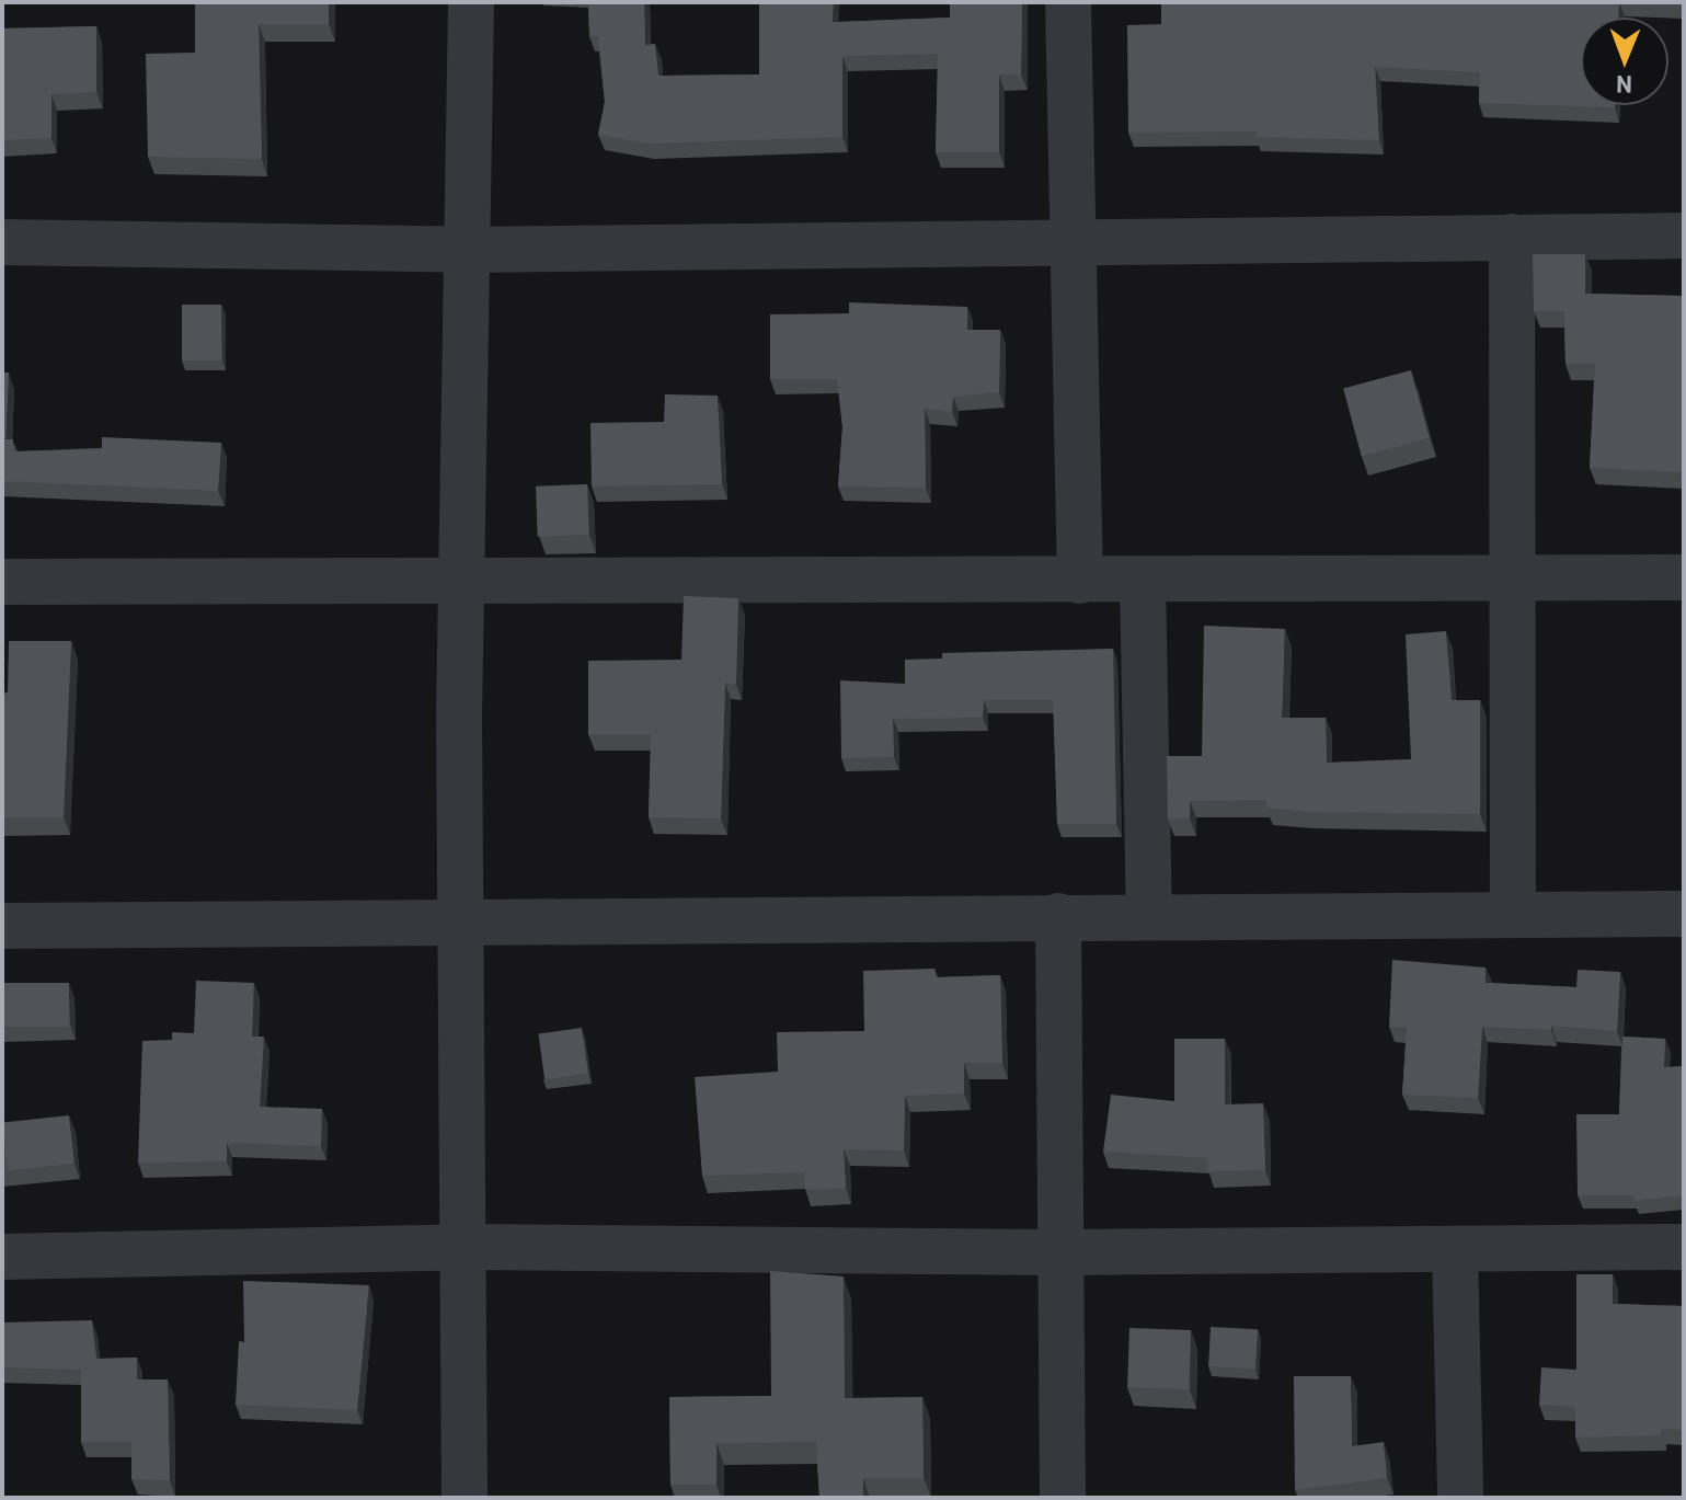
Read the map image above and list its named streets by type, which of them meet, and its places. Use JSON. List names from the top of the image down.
{
  "north": "bottom"
}
